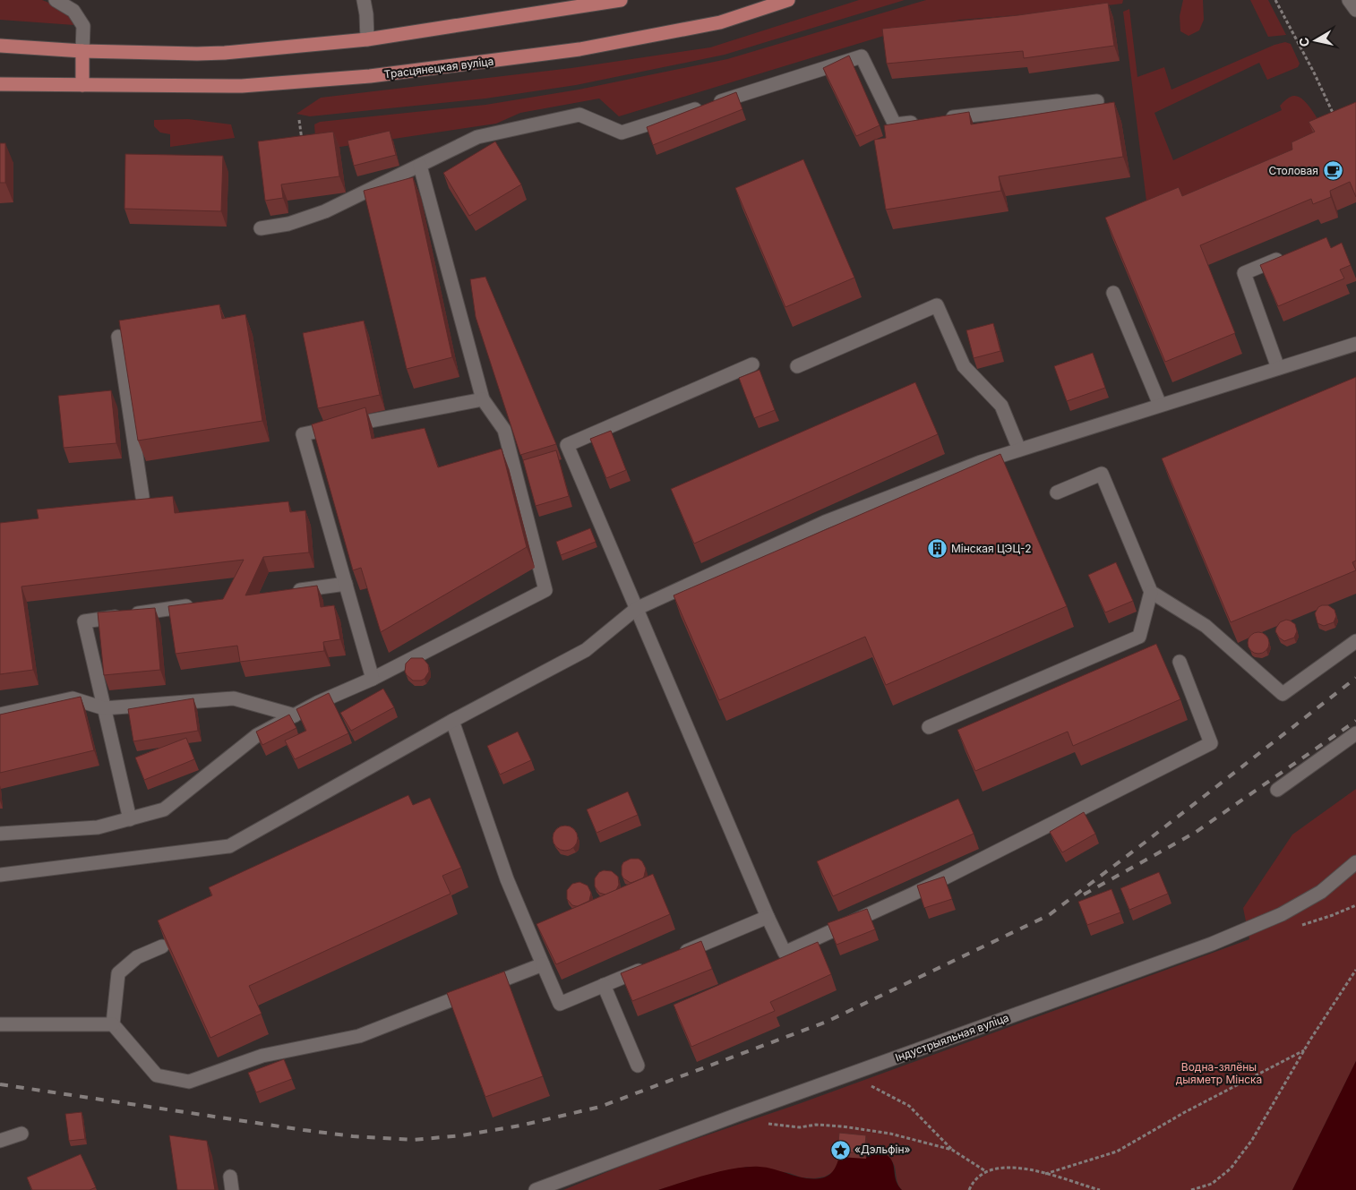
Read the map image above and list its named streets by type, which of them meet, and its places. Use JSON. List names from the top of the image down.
{
  "streets": {
    "main road": ["Трасцянецкая вуліца"],
    "street": ["Індустрыяльная вуліца"]
  },
  "parks": ["Водна-зялёны дыяметр Мінска"],
  "places": {
    "cafe": ["Столовая"],
    "building": ["Мінская ЦЭЦ-2"],
    "place": ["«Дэльфін»"]
  },
  "north": "left"
}
